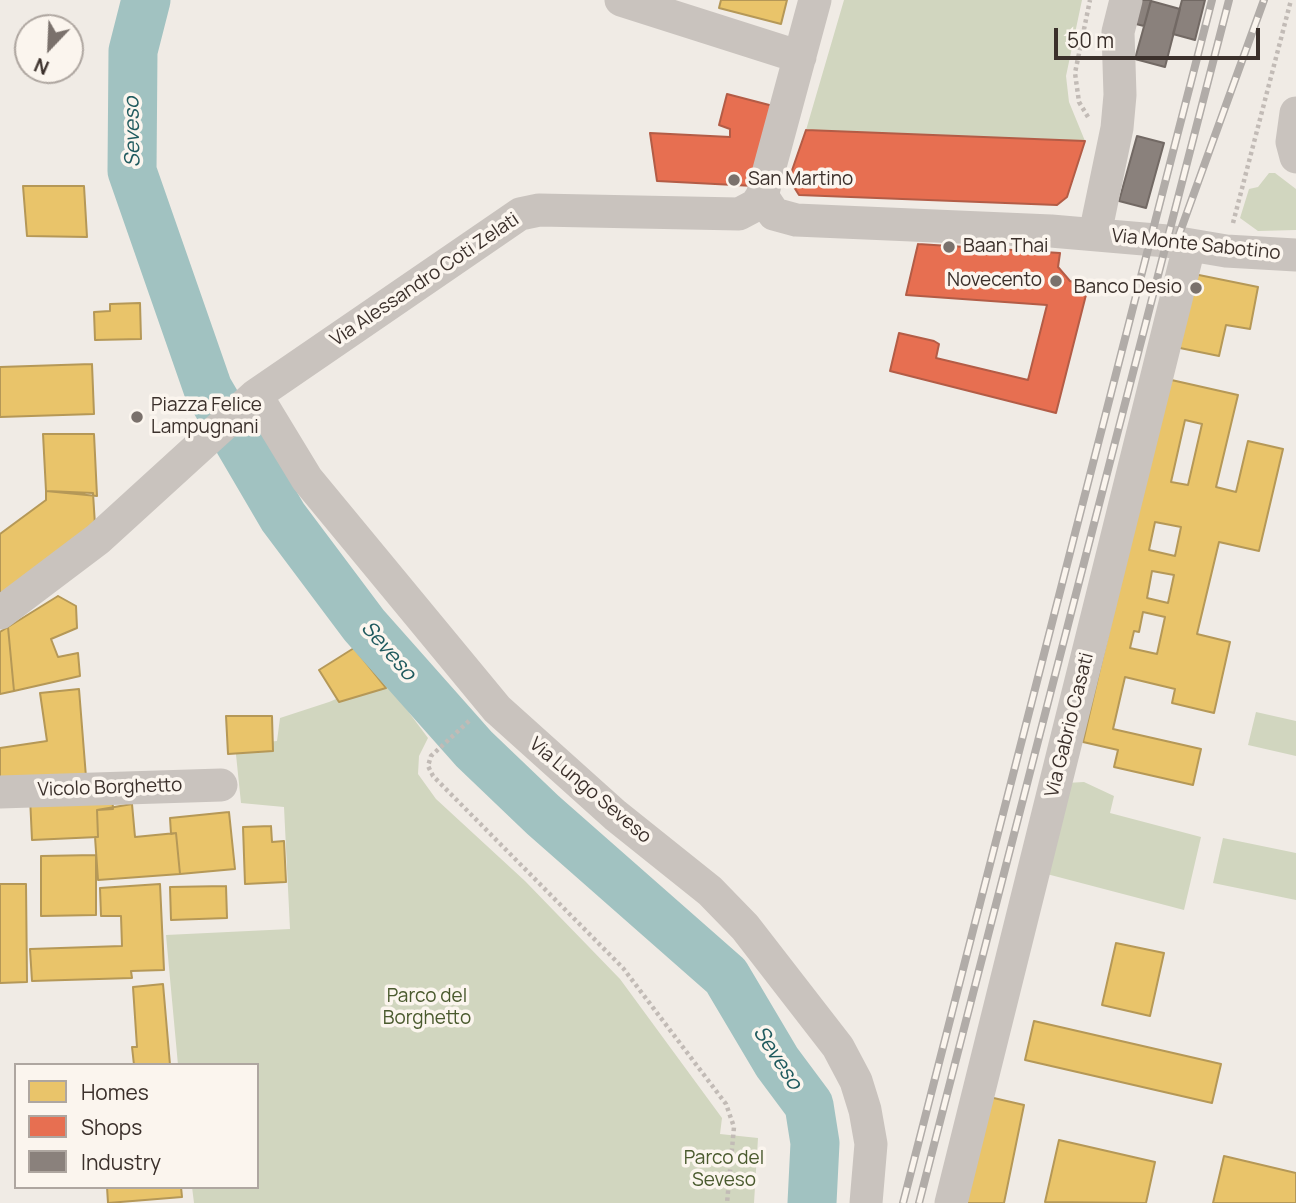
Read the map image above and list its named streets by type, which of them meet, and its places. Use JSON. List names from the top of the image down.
{
  "streets": {
    "street": [
      "Via Monte Sabotino",
      "Via Alessandro Coti Zelati",
      "Via Gabrio Casati",
      "Vicolo Borghetto",
      "Via Lungo Seveso"
    ]
  },
  "crossings": [
    ["Via Monte Sabotino", "Via Gabrio Casati"],
    ["Via Alessandro Coti Zelati", "Via Lungo Seveso"]
  ],
  "water": ["Seveso"],
  "parks": ["Parco del Borghetto", "Parco del Seveso"],
  "places": [
    "San Martino",
    "Baan Thai",
    "Novecento",
    "Banco Desio",
    "Piazza Felice Lampugnani"
  ],
  "legend": ["Homes", "Shops", "Industry"],
  "scale_bar": "50 m",
  "north": "bottom left"
}
